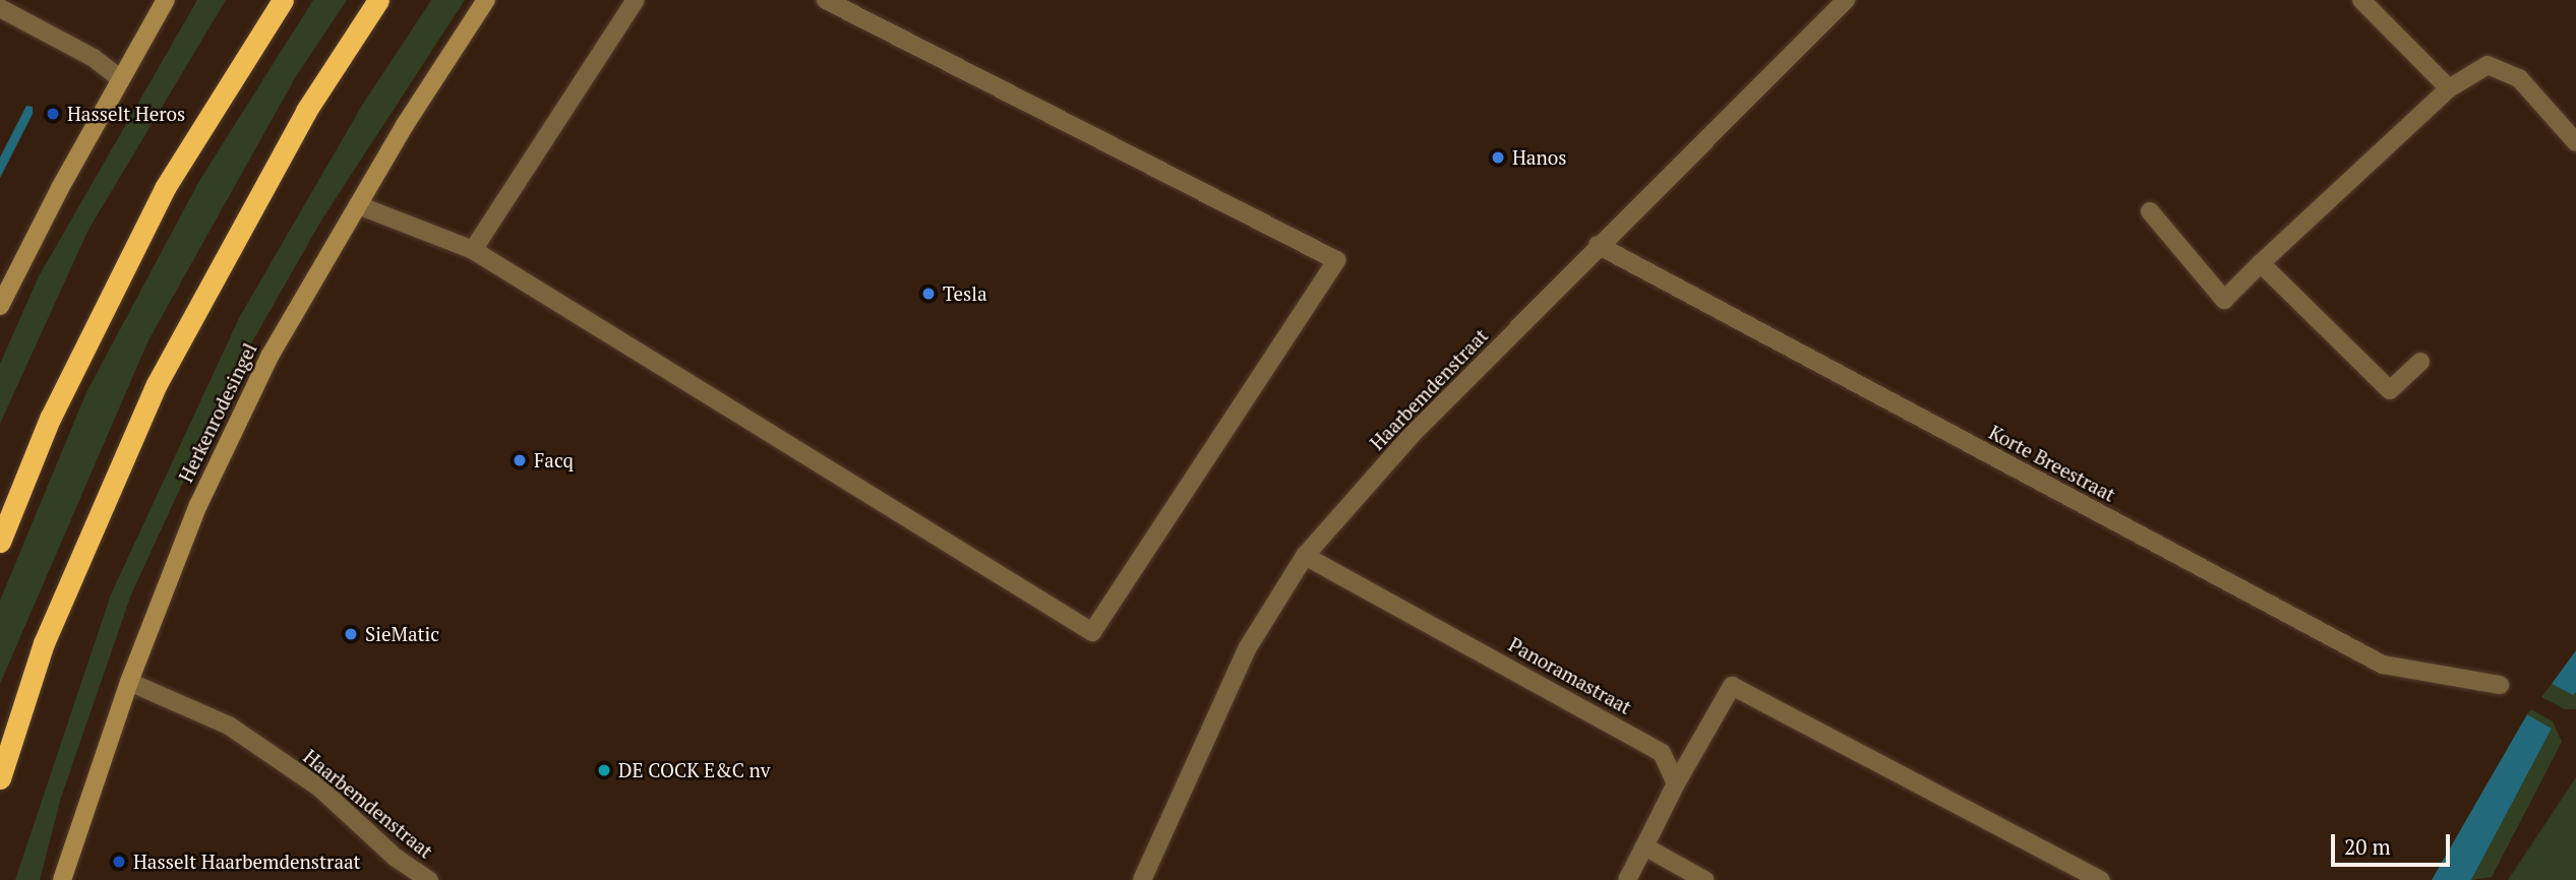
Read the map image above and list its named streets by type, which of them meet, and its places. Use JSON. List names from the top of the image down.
{
  "streets": {
    "street": [
      "Haarbemdenstraat",
      "Herkenrodesingel",
      "Korte Breestraat",
      "Panoramastraat"
    ]
  },
  "crossings": [
    ["Haarbemdenstraat", "Herkenrodesingel"],
    ["Haarbemdenstraat", "Korte Breestraat"],
    ["Haarbemdenstraat", "Panoramastraat"]
  ],
  "places": [
    "Hasselt Heros",
    "Hanos",
    "Tesla",
    "Facq",
    "SieMatic",
    "DE COCK E&C nv",
    "Hasselt Haarbemdenstraat"
  ],
  "scale_bar": "20 m"
}
